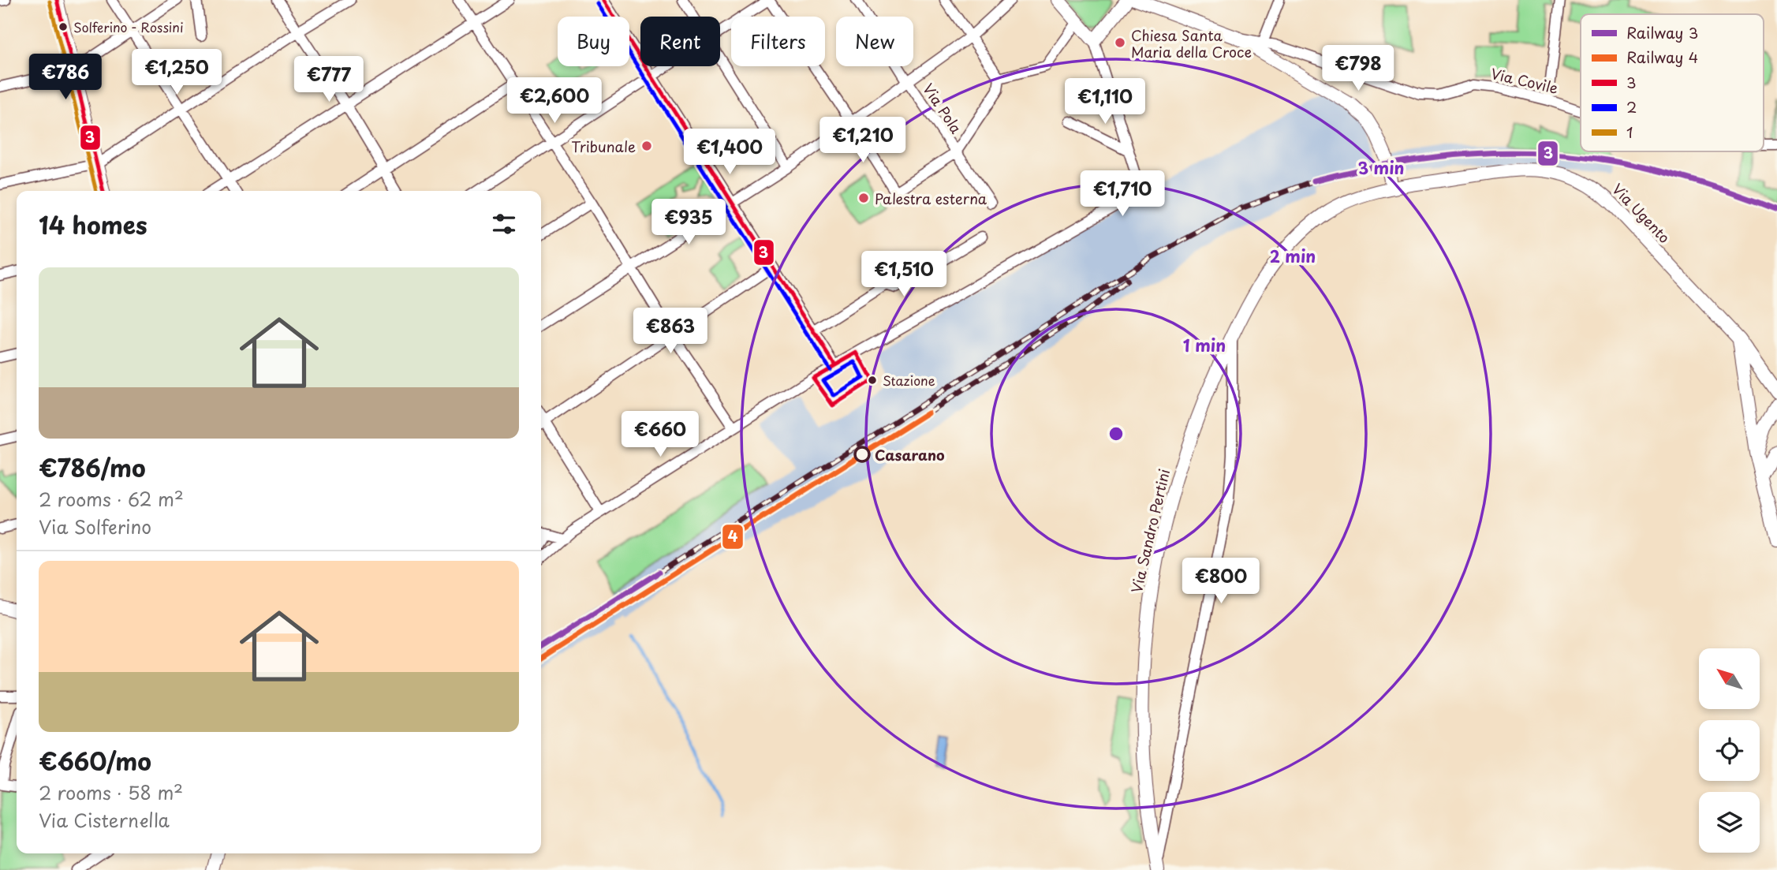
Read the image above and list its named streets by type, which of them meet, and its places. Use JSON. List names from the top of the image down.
{
  "streets": {
    "street": [
      "Via Covile",
      "Via Pola",
      "Via Ugento",
      "Via Sandro Pertini"
    ]
  },
  "crossings": [
    ["Via Ugento", "Via Sandro Pertini"]
  ],
  "places": [
    "Solferino - Rossini",
    "Chiesa Santa Maria della Croce",
    "Tribunale",
    "Palestra esterna",
    "Stazione",
    "Casarano"
  ],
  "lines": [
    "transit line 3",
    "transit line 1",
    "transit line 2",
    "rail line 3",
    "rail line 4"
  ],
  "legend": [
    "Railway 3",
    "Railway 4",
    "3",
    "2",
    "1"
  ],
  "north": "top left",
  "page": {
    "chip": [
      "Buy",
      "Rent",
      "Filters",
      "New"
    ],
    "price": [
      "€798",
      "€1,250",
      "€786",
      "€777",
      "€2,600",
      "€1,110",
      "€1,210",
      "€1,400",
      "€1,710",
      "€935",
      "€1,510",
      "€863",
      "€660",
      "€800"
    ],
    "heading": "14 homes",
    "list": [
      {
        "name": "€786/mo",
        "note": "2 rooms · 62 m² · Via Solferino"
      },
      {
        "name": "€660/mo",
        "note": "2 rooms · 58 m² · Via Cisternella"
      }
    ]
  },
  "rings": ["3 min", "2 min", "1 min"]
}
